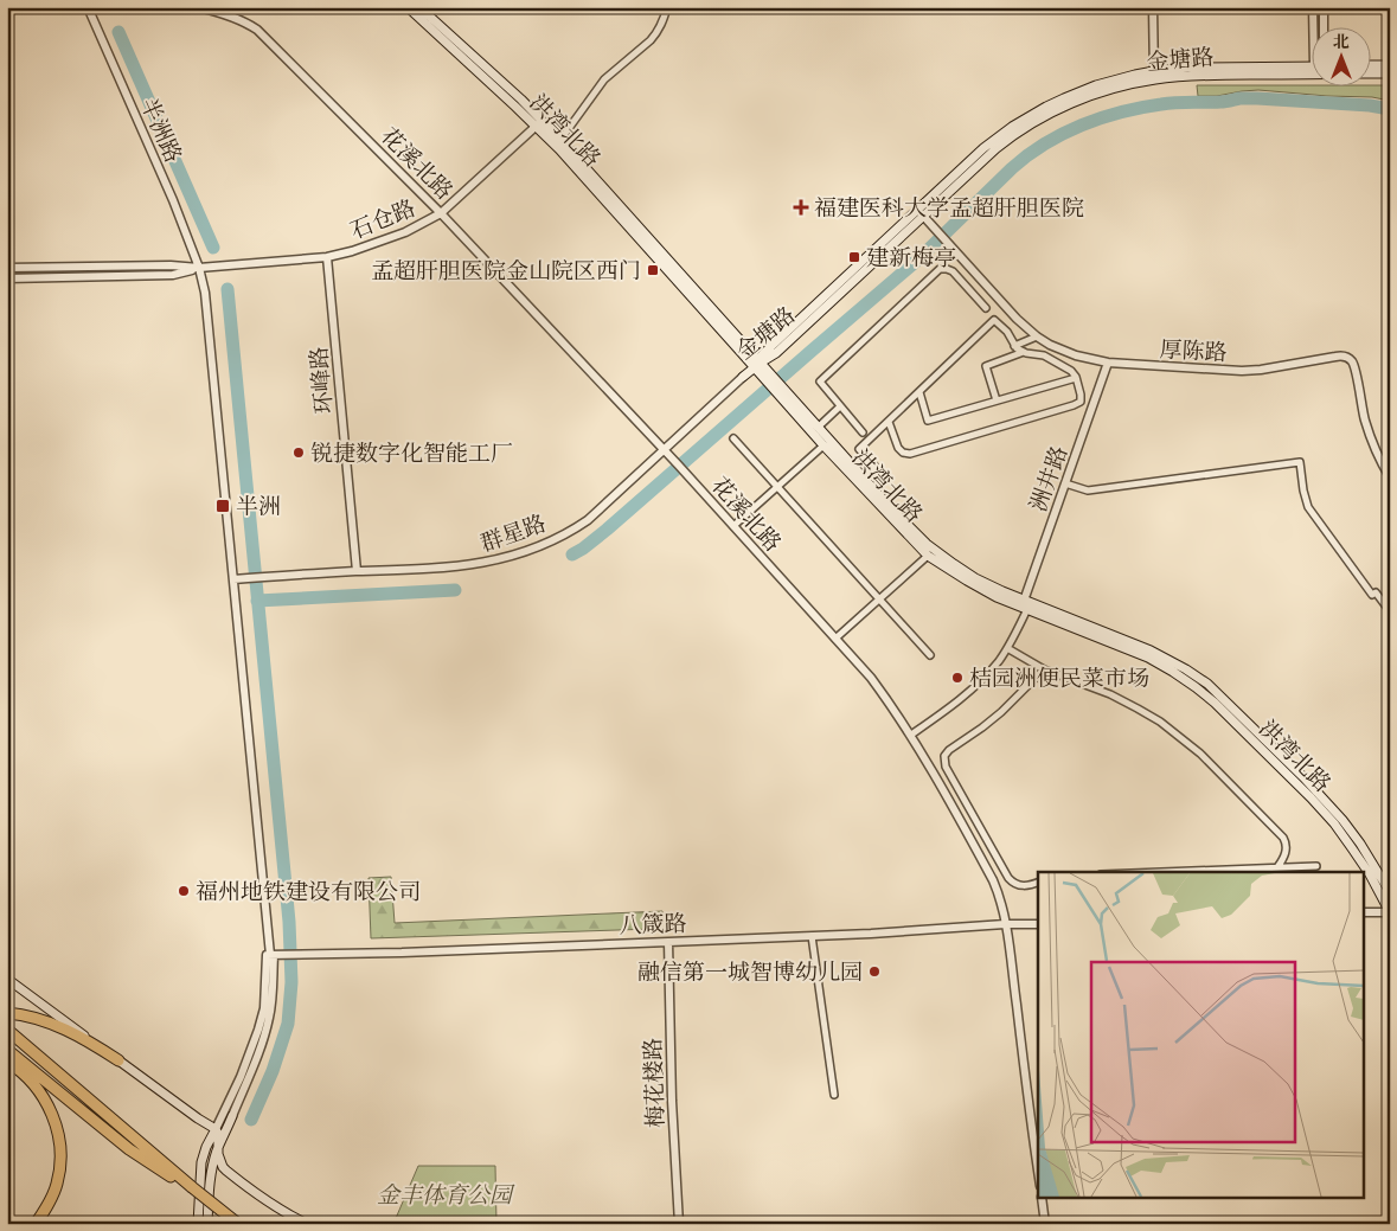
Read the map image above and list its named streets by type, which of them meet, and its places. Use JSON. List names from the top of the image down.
{
  "streets": {
    "main road": ["金塘路", "洪湾北路"],
    "street": [
      "半洲路",
      "花溪北路",
      "石仓路",
      "厚陈路",
      "环峰路",
      "洲井路",
      "群星路",
      "八箴路",
      "梅花楼路"
    ]
  },
  "crossings": [
    ["金塘路", "洪湾北路"],
    ["金塘路", "厚陈路"],
    ["金塘路", "群星路"],
    ["半洲路", "石仓路"],
    ["半洲路", "群星路"],
    ["半洲路", "八箴路"],
    ["洪湾北路", "石仓路"],
    ["洪湾北路", "洲井路"],
    ["花溪北路", "石仓路"],
    ["花溪北路", "群星路"],
    ["花溪北路", "八箴路"],
    ["石仓路", "环峰路"],
    ["厚陈路", "洲井路"],
    ["环峰路", "群星路"],
    ["八箴路", "梅花楼路"]
  ],
  "parks": ["金丰体育公园"],
  "places": {
    "health": ["福建医科大学孟超肝胆医院"],
    "transit": ["建新梅亭", "孟超肝胆医院金山院区西门", "半洲"],
    "other": [
      "锐捷数字化智能工厂",
      "桔园洲便民菜市场",
      "福州地铁建设有限公司",
      "融信第一城智博幼儿园"
    ]
  },
  "north": "top"
}
